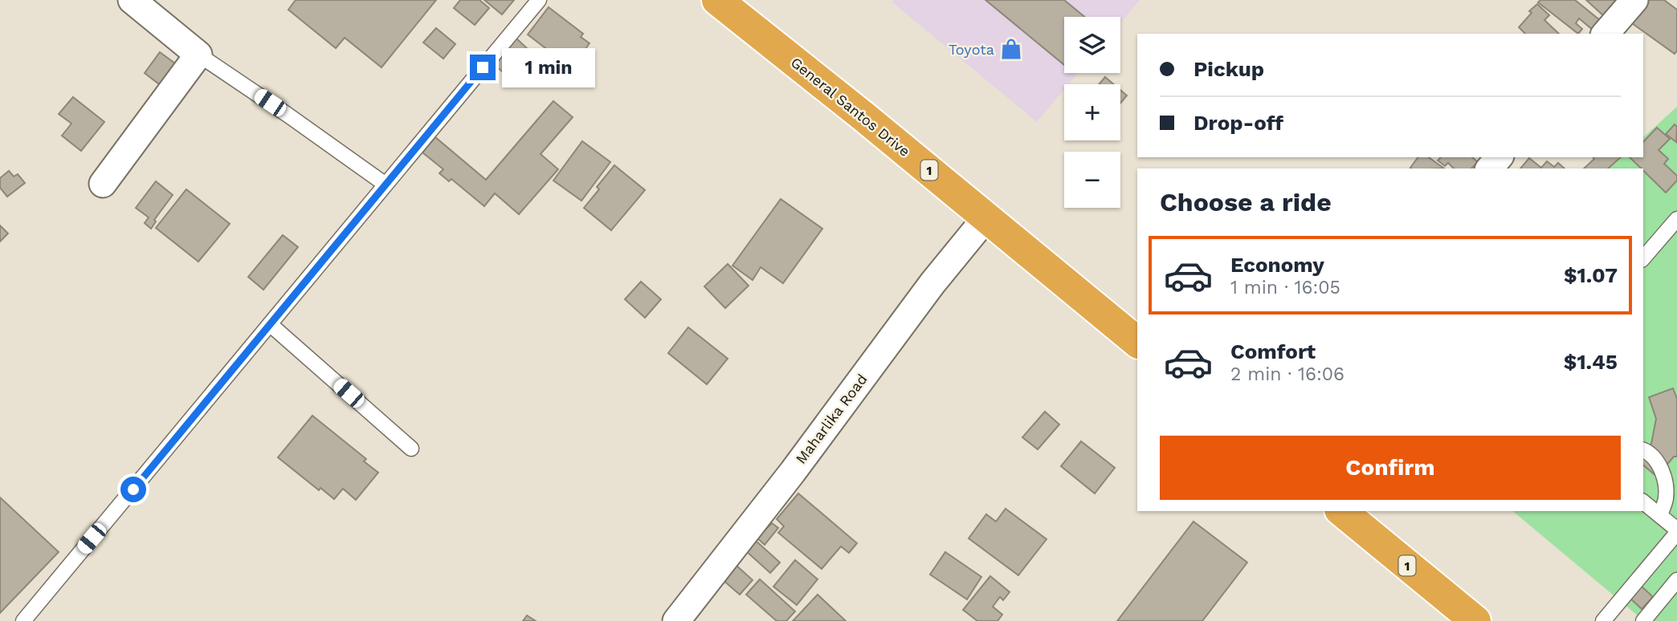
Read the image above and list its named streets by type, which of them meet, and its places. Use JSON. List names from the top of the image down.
{
  "streets": {
    "highway": ["General Santos Drive", "1"],
    "street": ["Maharlika Road"]
  },
  "crossings": [
    ["General Santos Drive", "Maharlika Road"]
  ],
  "places": {
    "shop": ["Toyota"]
  },
  "page": {
    "map_buttons": ["+", "−"],
    "banner": ["Pickup", "Drop-off"],
    "bubble": "1 min",
    "heading": "Choose a ride",
    "list": [
      {
        "name": "Economy",
        "note": "1 min · 16:05",
        "value": "$1.07"
      },
      {
        "name": "Comfort",
        "note": "2 min · 16:06",
        "value": "$1.45"
      }
    ],
    "buttons": "Confirm"
  }
}
